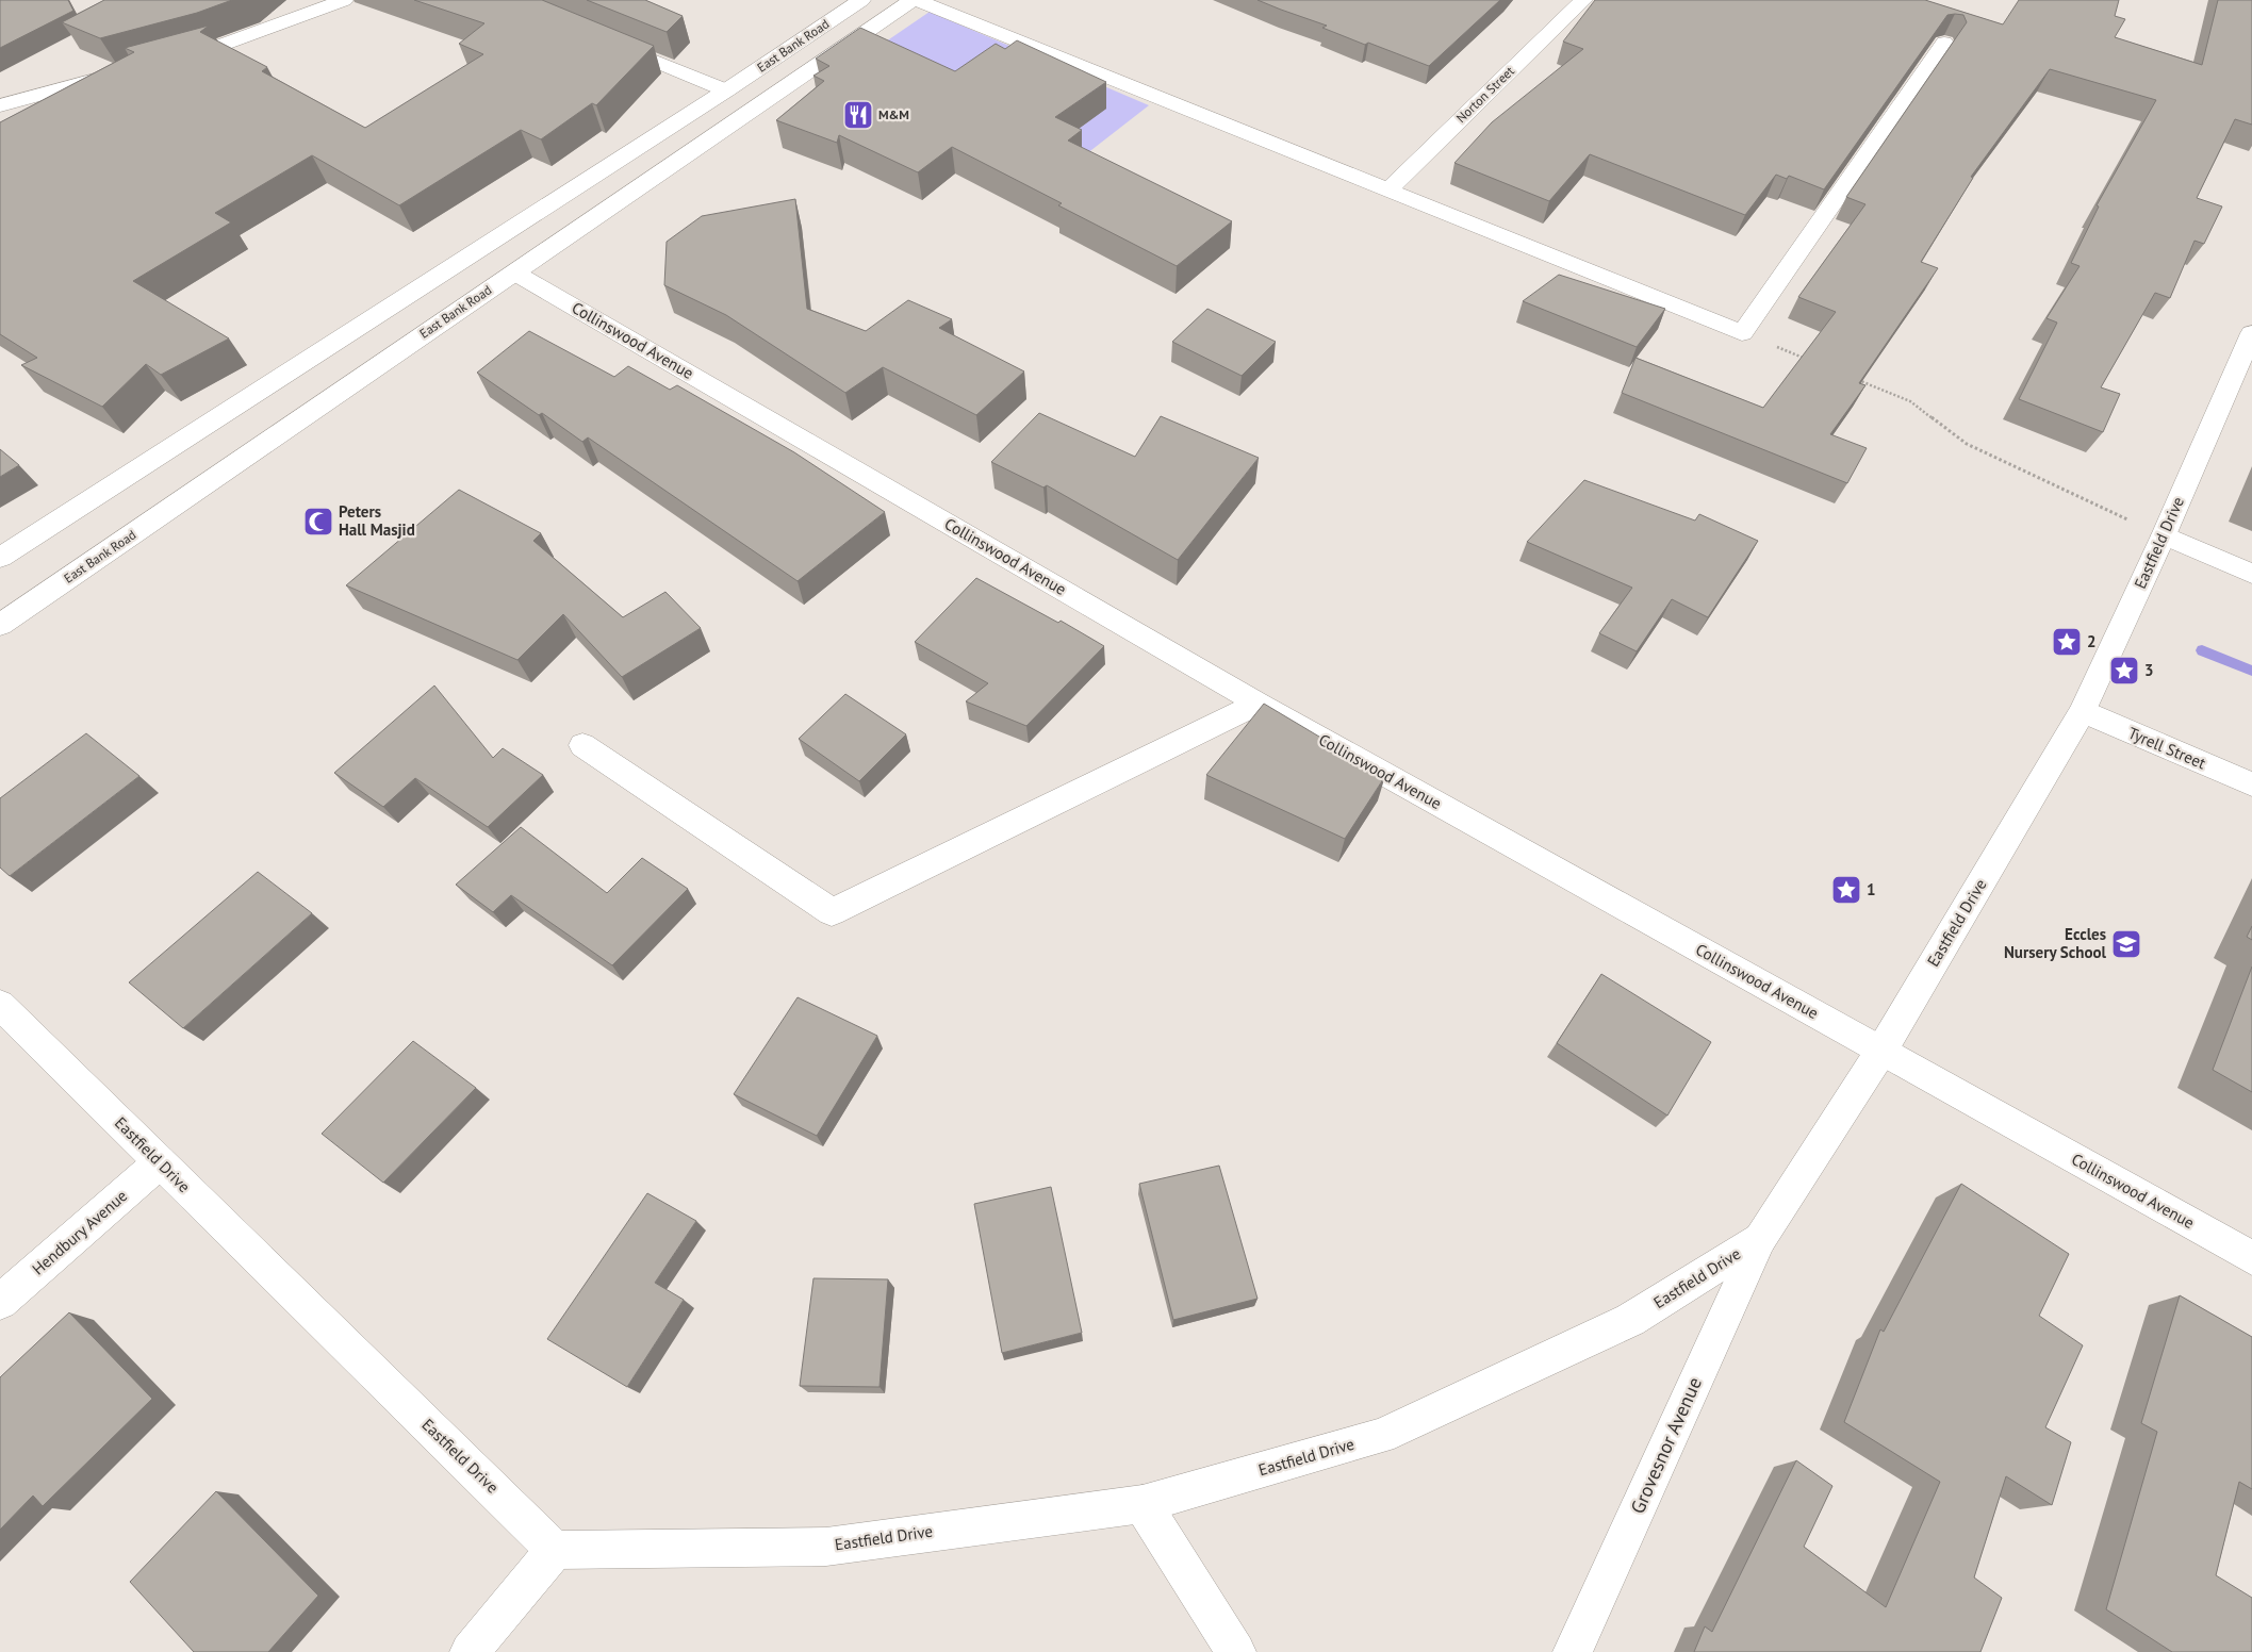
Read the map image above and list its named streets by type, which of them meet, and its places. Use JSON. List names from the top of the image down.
{
  "streets": {
    "street": [
      "East Bank Road",
      "Norton Street",
      "Collinswood Avenue",
      "Eastfield Drive",
      "Tyrell Street",
      "Hendbury Avenue",
      "Grovesnor Avenue"
    ]
  },
  "crossings": [
    ["East Bank Road", "Collinswood Avenue"],
    ["Collinswood Avenue", "Eastfield Drive"],
    ["Eastfield Drive", "Tyrell Street"],
    ["Eastfield Drive", "Hendbury Avenue"],
    ["Eastfield Drive", "Grovesnor Avenue"]
  ],
  "places": {
    "restaurant": ["M&M"],
    "mosque": ["Peters Hall Masjid"],
    "place": ["2", "3", "1"],
    "school or university": ["Eccles Nursery School"]
  }
}
